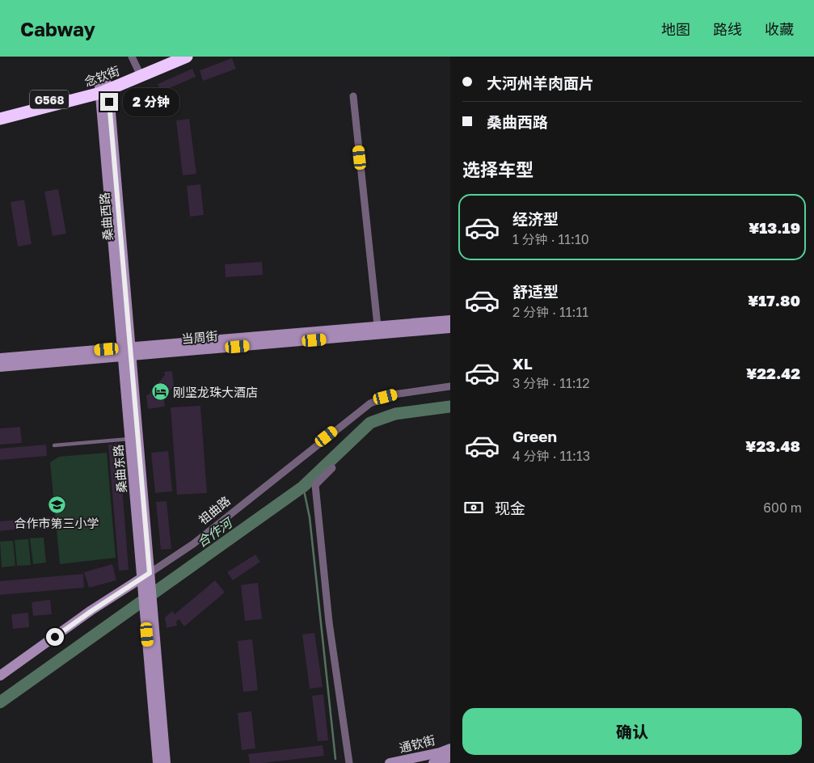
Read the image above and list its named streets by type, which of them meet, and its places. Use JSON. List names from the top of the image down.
{
  "streets": {
    "highway": ["念钦街", "G568"],
    "main road": [
      "桑曲西路",
      "当周街",
      "桑曲东路",
      "祖曲路",
      "通钦街"
    ]
  },
  "crossings": [
    ["念钦街", "桑曲西路"],
    ["桑曲西路", "当周街"],
    ["桑曲西路", "桑曲东路"],
    ["当周街", "桑曲东路"],
    ["桑曲东路", "祖曲路"]
  ],
  "water": ["合作河"],
  "places": {
    "hotel": ["刚坚龙珠大酒店"],
    "school or university": ["合作市第三小学"]
  },
  "page": {
    "header": "Cabway",
    "nav": ["地图", "路线", "收藏"],
    "banner": ["大河州羊肉面片", "桑曲西路"],
    "bubble": "2 分钟",
    "heading": "选择车型",
    "list": [
      {
        "name": "经济型",
        "note": "1 分钟 · 11:10",
        "value": "¥13.19"
      },
      {
        "name": "舒适型",
        "note": "2 分钟 · 11:11",
        "value": "¥17.80"
      },
      {
        "name": "XL",
        "note": "3 分钟 · 11:12",
        "value": "¥22.42"
      },
      {
        "name": "Green",
        "note": "4 分钟 · 11:13",
        "value": "¥23.48"
      }
    ],
    "pay": ["现金", "600 m"],
    "buttons": "确认"
  }
}
